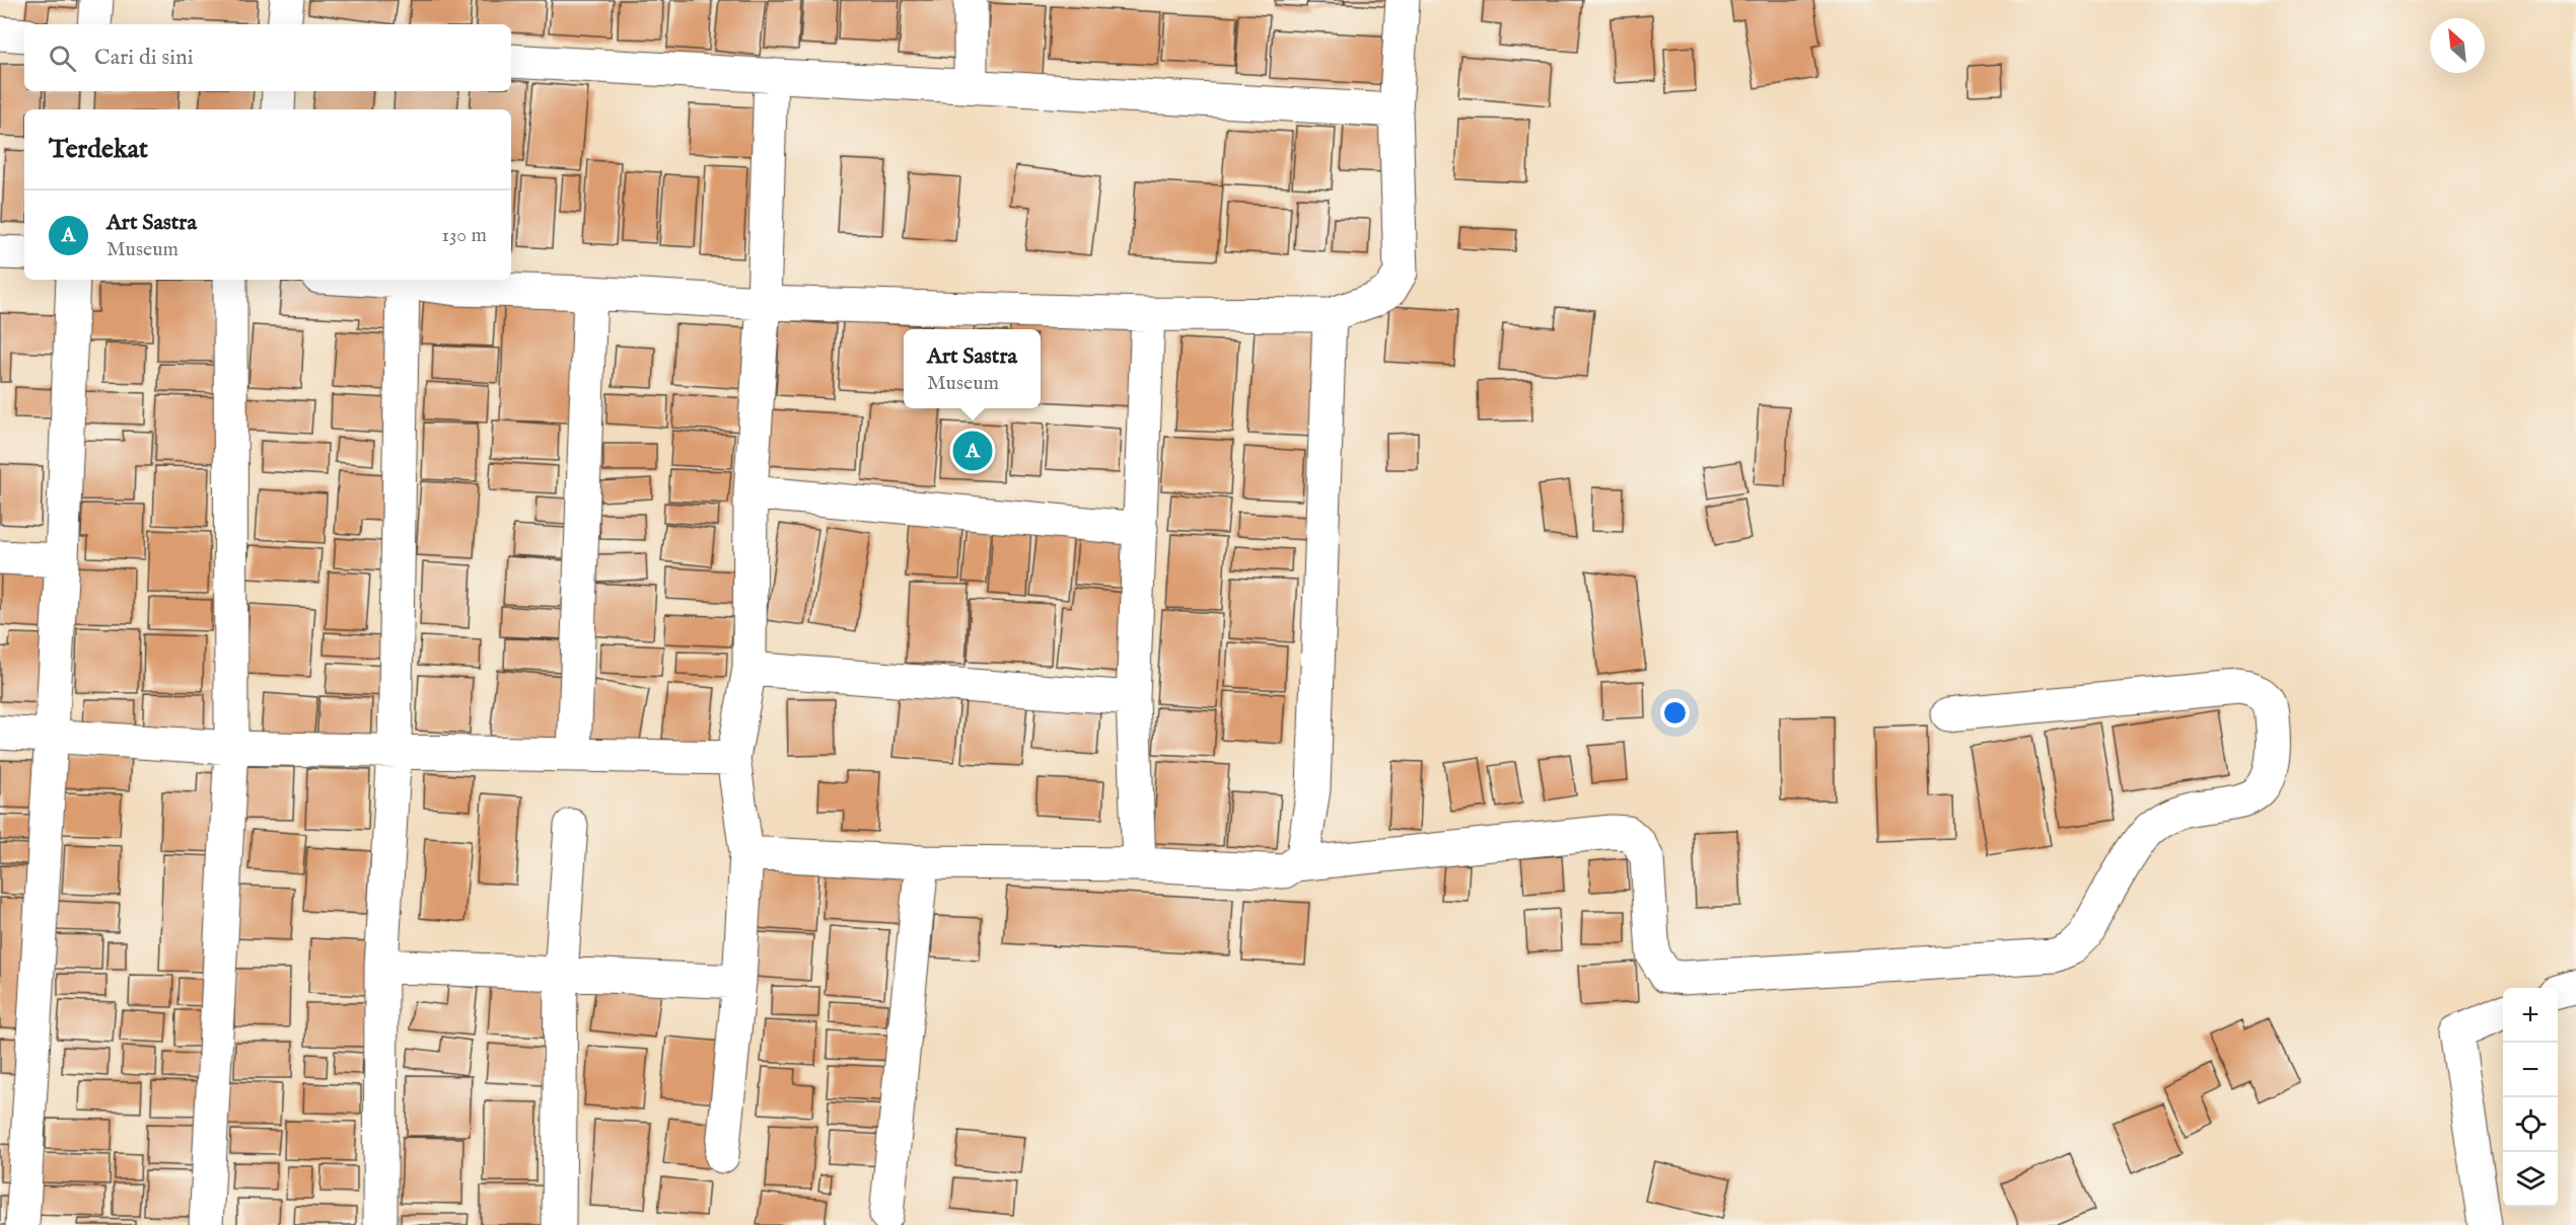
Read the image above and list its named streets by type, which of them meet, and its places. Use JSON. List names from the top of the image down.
{
  "north": "top left",
  "page": {
    "search": "Cari di sini",
    "heading": "Terdekat",
    "list": [
      {
        "mark": "A",
        "name": "Art Sastra",
        "note": "Museum",
        "value": "130 m"
      }
    ],
    "popup": ["Art Sastra", "Museum"],
    "pins": "A",
    "map_buttons": ["+", "−"]
  }
}
